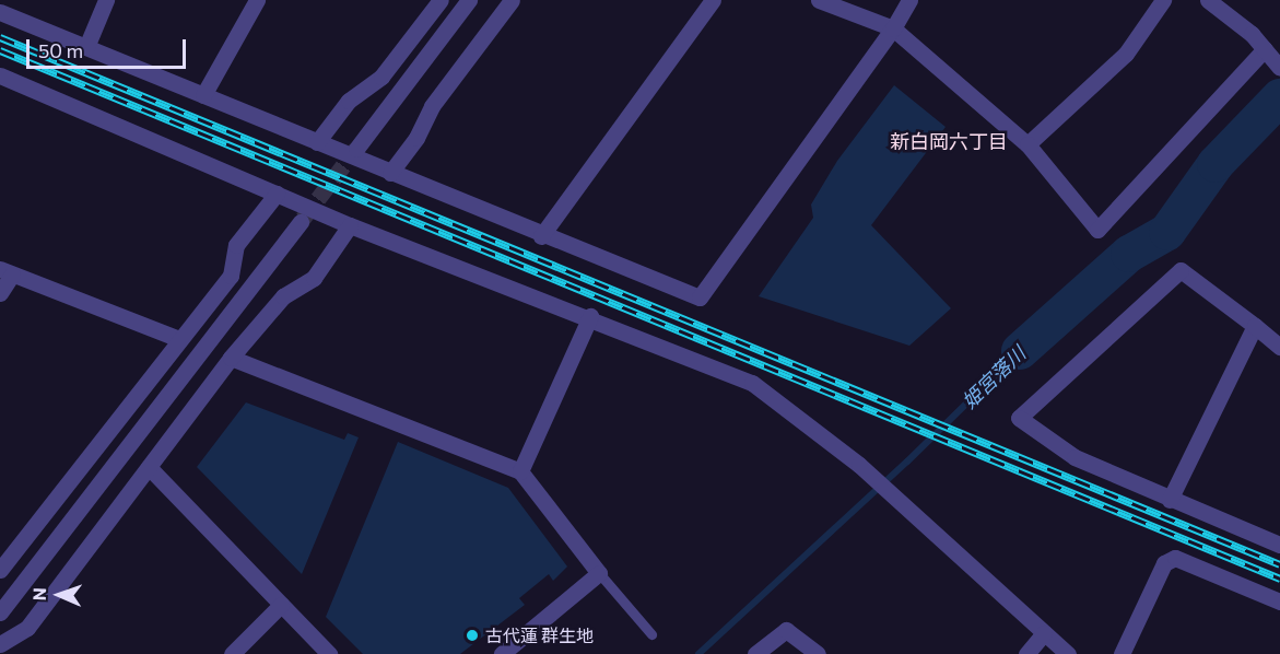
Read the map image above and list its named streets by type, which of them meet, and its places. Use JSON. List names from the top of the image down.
{
  "districts": ["新白岡六丁目"],
  "water": ["姫宮落川"],
  "places": ["古代蓮 群生地"],
  "scale_bar": "50 m",
  "north": "left"
}
